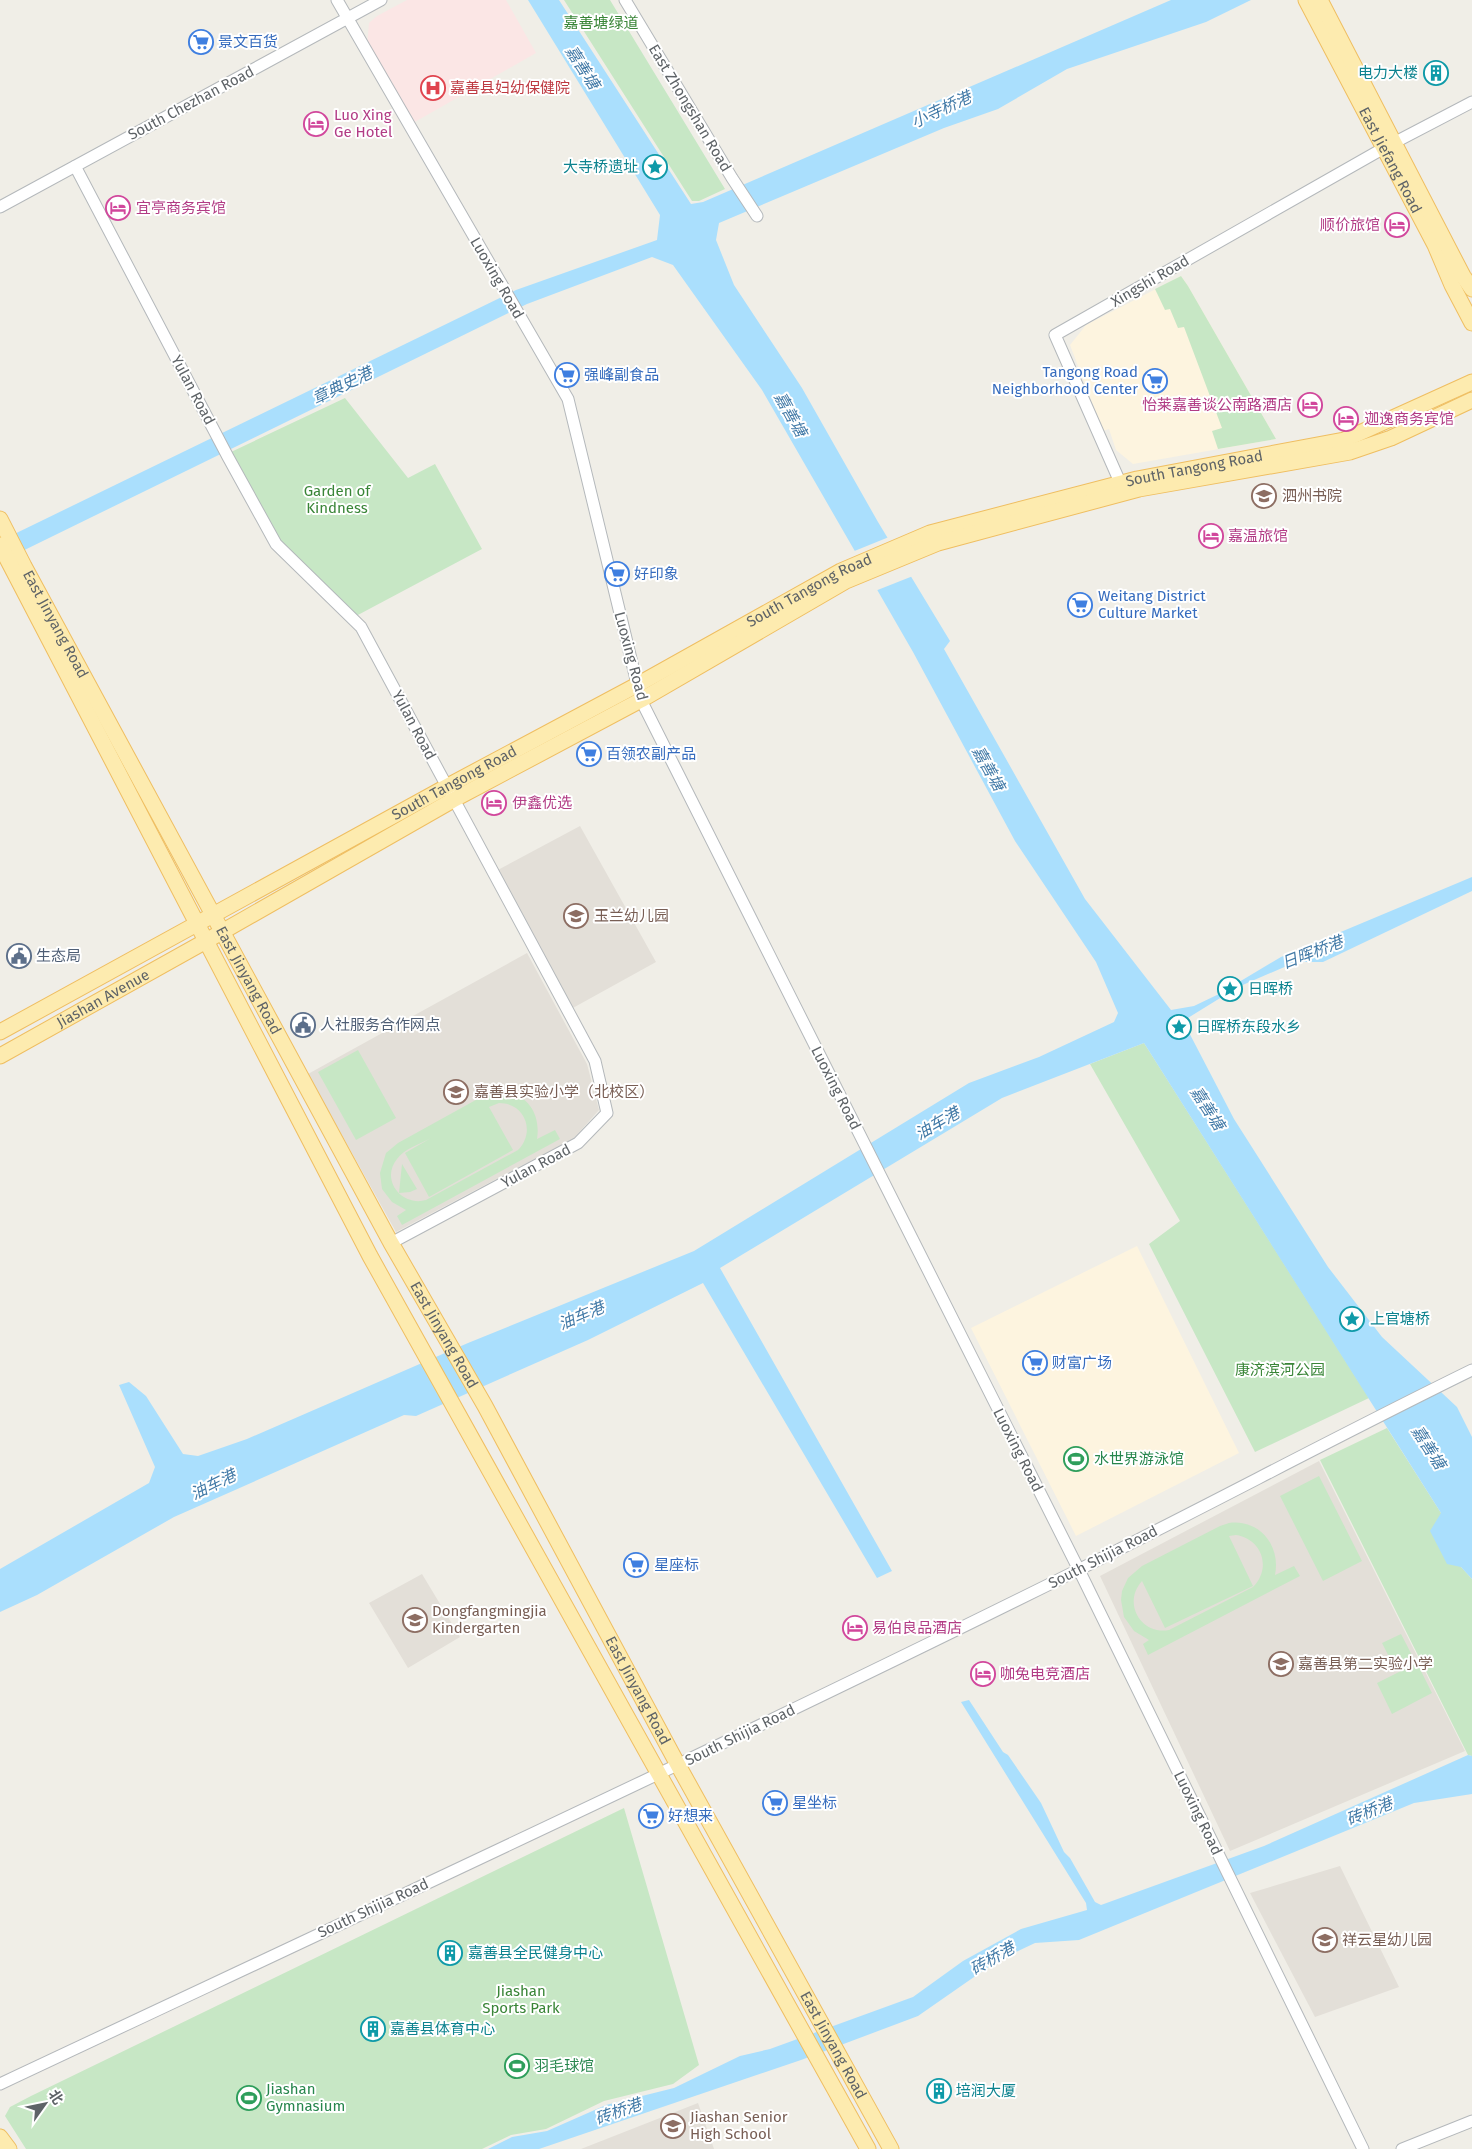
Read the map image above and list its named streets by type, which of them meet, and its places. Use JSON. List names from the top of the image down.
{
  "streets": {
    "main road": [
      "East Jiefang Road",
      "South Tangong Road",
      "East Jinyang Road",
      "Jiashan Avenue"
    ],
    "street": [
      "South Chezhan Road",
      "East Zhongshan Road",
      "Luoxing Road",
      "Xingshi Road",
      "Yulan Road",
      "South Shijia Road"
    ]
  },
  "crossings": [
    ["South Chezhan Road", "Luoxing Road"],
    ["South Chezhan Road", "Yulan Road"],
    ["East Jiefang Road", "Xingshi Road"],
    ["Luoxing Road", "South Tangong Road"],
    ["Luoxing Road", "South Shijia Road"],
    ["Xingshi Road", "South Tangong Road"],
    ["Yulan Road", "South Tangong Road"],
    ["Yulan Road", "East Jinyang Road"],
    ["South Tangong Road", "East Jinyang Road"],
    ["South Tangong Road", "Jiashan Avenue"],
    ["East Jinyang Road", "Jiashan Avenue"],
    ["East Jinyang Road", "South Shijia Road"]
  ],
  "water": [
    "嘉善塘",
    "小寺桥港",
    "章典史港",
    "日晖桥港",
    "油车港",
    "砖桥港"
  ],
  "parks": [
    "嘉善塘绿道",
    "Garden of Kindness",
    "康济滨河公园",
    "Jiashan Sports Park"
  ],
  "places": {
    "supermarket": [
      "景文百货",
      "强峰副食品",
      "Tangong Road Neighborhood Center",
      "好印象",
      "Weitang District Culture Market",
      "百领农副产品",
      "财富广场",
      "星座标",
      "星坐标",
      "好想来"
    ],
    "building": [
      "电力大楼",
      "嘉善县全民健身中心",
      "嘉善县体育中心",
      "培润大厦"
    ],
    "hospital": ["嘉善县妇幼保健院"],
    "hotel": [
      "Luo Xing Ge Hotel",
      "宜亭商务宾馆",
      "顺价旅馆",
      "怡莱嘉善谈公南路酒店",
      "迦逸商务宾馆",
      "嘉温旅馆",
      "伊鑫优选",
      "易伯良品酒店",
      "咖兔电竞酒店"
    ],
    "place": [
      "大寺桥遗址",
      "日晖桥",
      "日晖桥东段水乡",
      "上官塘桥"
    ],
    "school or university": [
      "泗州书院",
      "玉兰幼儿园",
      "嘉善县实验小学（北校区）",
      "Dongfangmingjia Kindergarten",
      "嘉善县第二实验小学",
      "祥云星幼儿园",
      "Jiashan Senior High School"
    ],
    "public building": ["生态局", "人社服务合作网点"],
    "sports": ["水世界游泳馆", "羽毛球馆", "Jiashan Gymnasium"]
  },
  "north": "top right"
}
